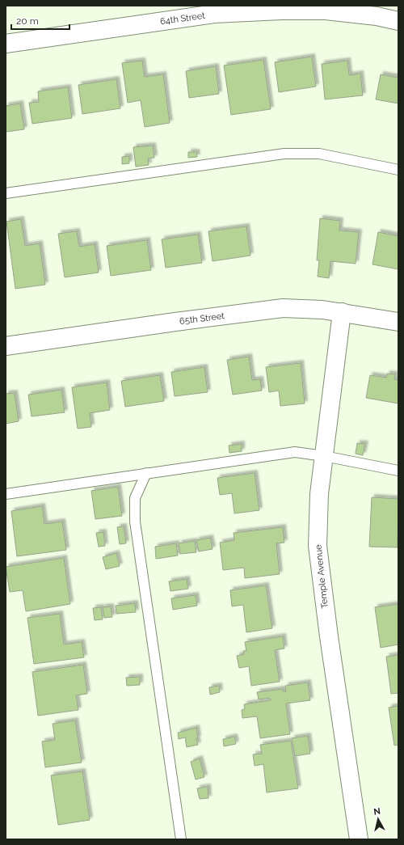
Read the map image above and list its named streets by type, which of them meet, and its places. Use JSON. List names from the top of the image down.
{
  "streets": {
    "street": ["64th Street", "65th Street", "Temple Avenue"]
  },
  "crossings": [
    ["65th Street", "Temple Avenue"]
  ],
  "scale_bar": "20 m",
  "north": "top"
}
